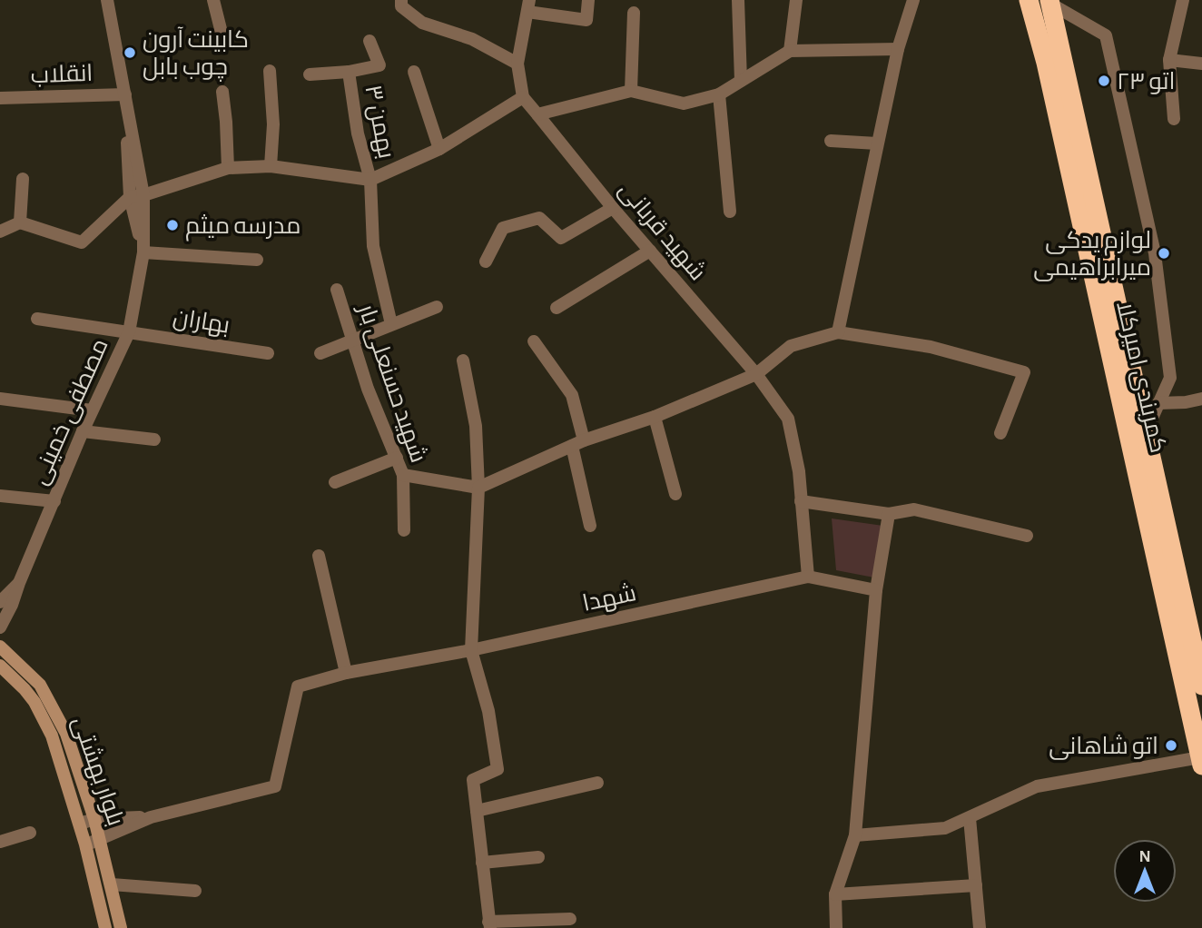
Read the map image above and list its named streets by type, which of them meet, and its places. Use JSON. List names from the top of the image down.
{
  "streets": {
    "highway": ["کمربندی امیرکلا"],
    "main road": ["بلوار بهشتی"],
    "street": [
      "انقلاب",
      "بهمن ۳",
      "شهید قربانی",
      "بهاران",
      "شهید حسنعلی بار",
      "مصطفی خمینی",
      "شهدا"
    ]
  },
  "crossings": [
    ["انقلاب", "مصطفی خمینی"],
    ["شهید قربانی", "شهدا"],
    ["بهاران", "مصطفی خمینی"],
    ["شهدا", "بلوار بهشتی"]
  ],
  "places": [
    "کابینت آرون چوب بابل",
    "اتو ۲۳",
    "مدرسه میثم",
    "لوازم یدکی میرابراهیمی",
    "اتو شاهانی"
  ],
  "north": "top"
}
